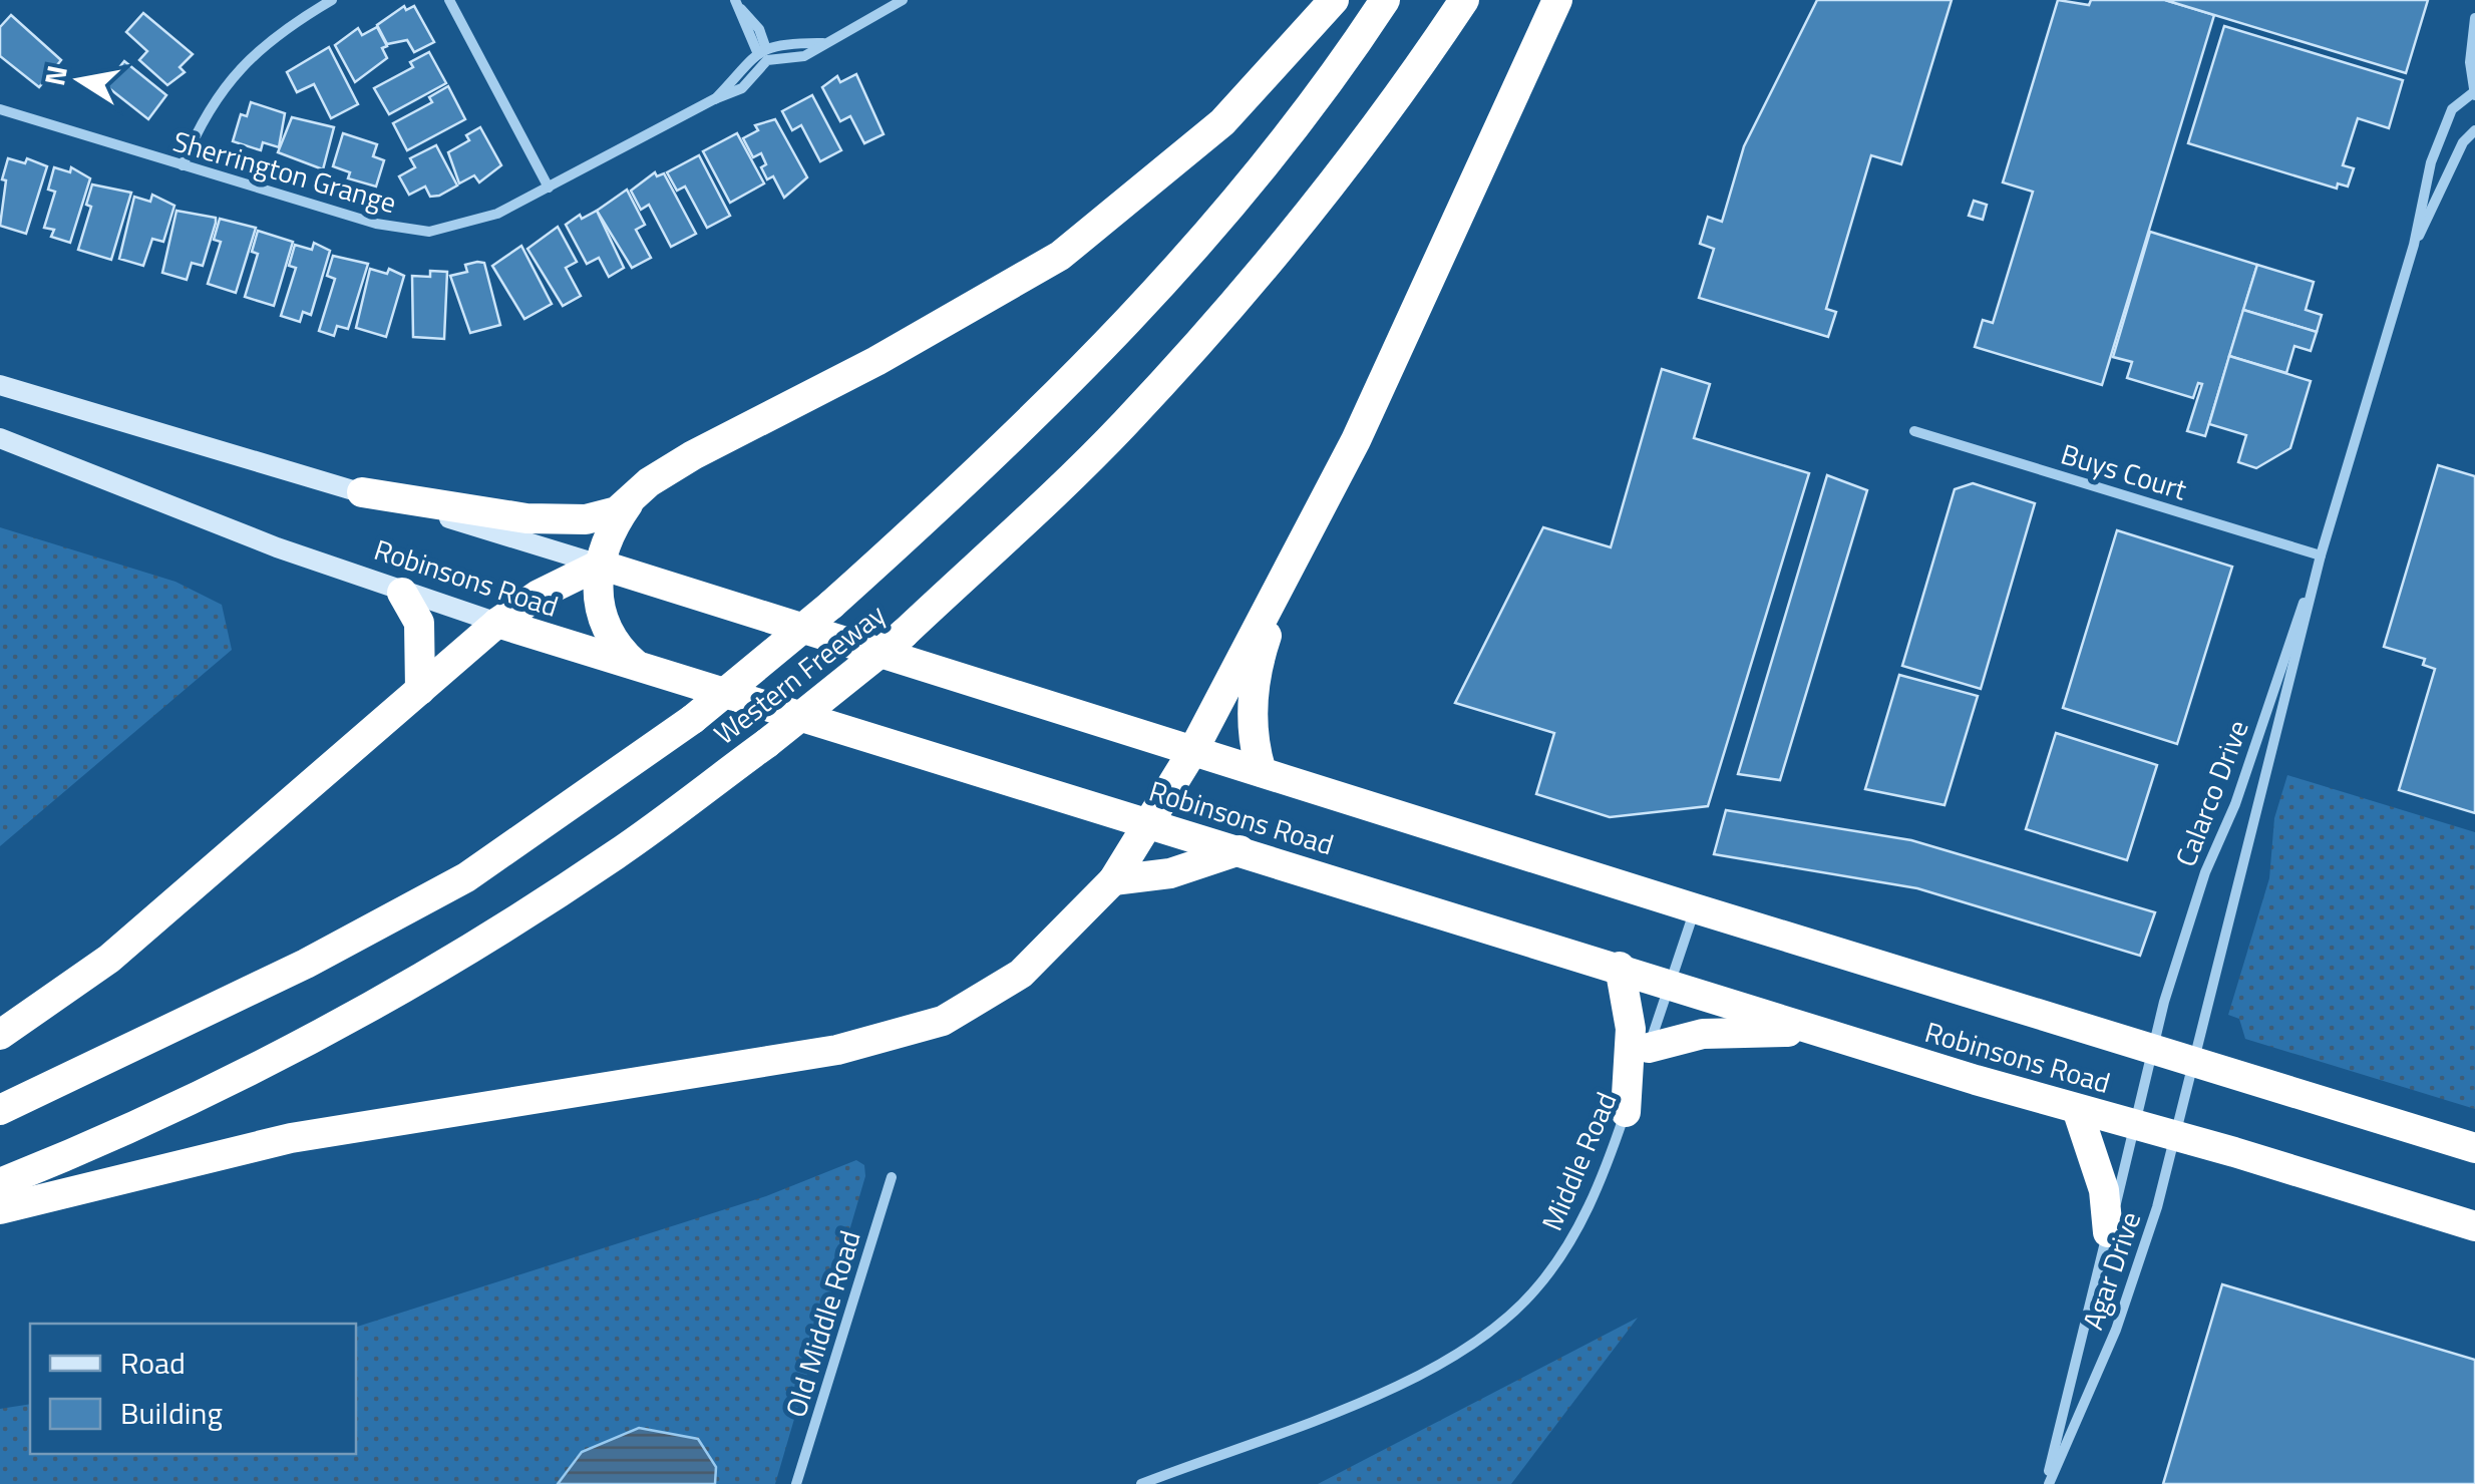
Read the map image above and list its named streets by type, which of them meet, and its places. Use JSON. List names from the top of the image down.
{
  "streets": {
    "highway": ["Robinsons Road", "Western Freeway"],
    "street": [
      "Sherrington Grange",
      "Buys Court",
      "Calarco Drive",
      "Middle Road",
      "Agar Drive",
      "Old Middle Road"
    ]
  },
  "crossings": [
    ["Buys Court", "Calarco Drive"],
    ["Robinsons Road", "Calarco Drive"],
    ["Robinsons Road", "Middle Road"],
    ["Robinsons Road", "Agar Drive"],
    ["Calarco Drive", "Agar Drive"]
  ],
  "legend": ["Road", "Building"],
  "north": "left"
}
